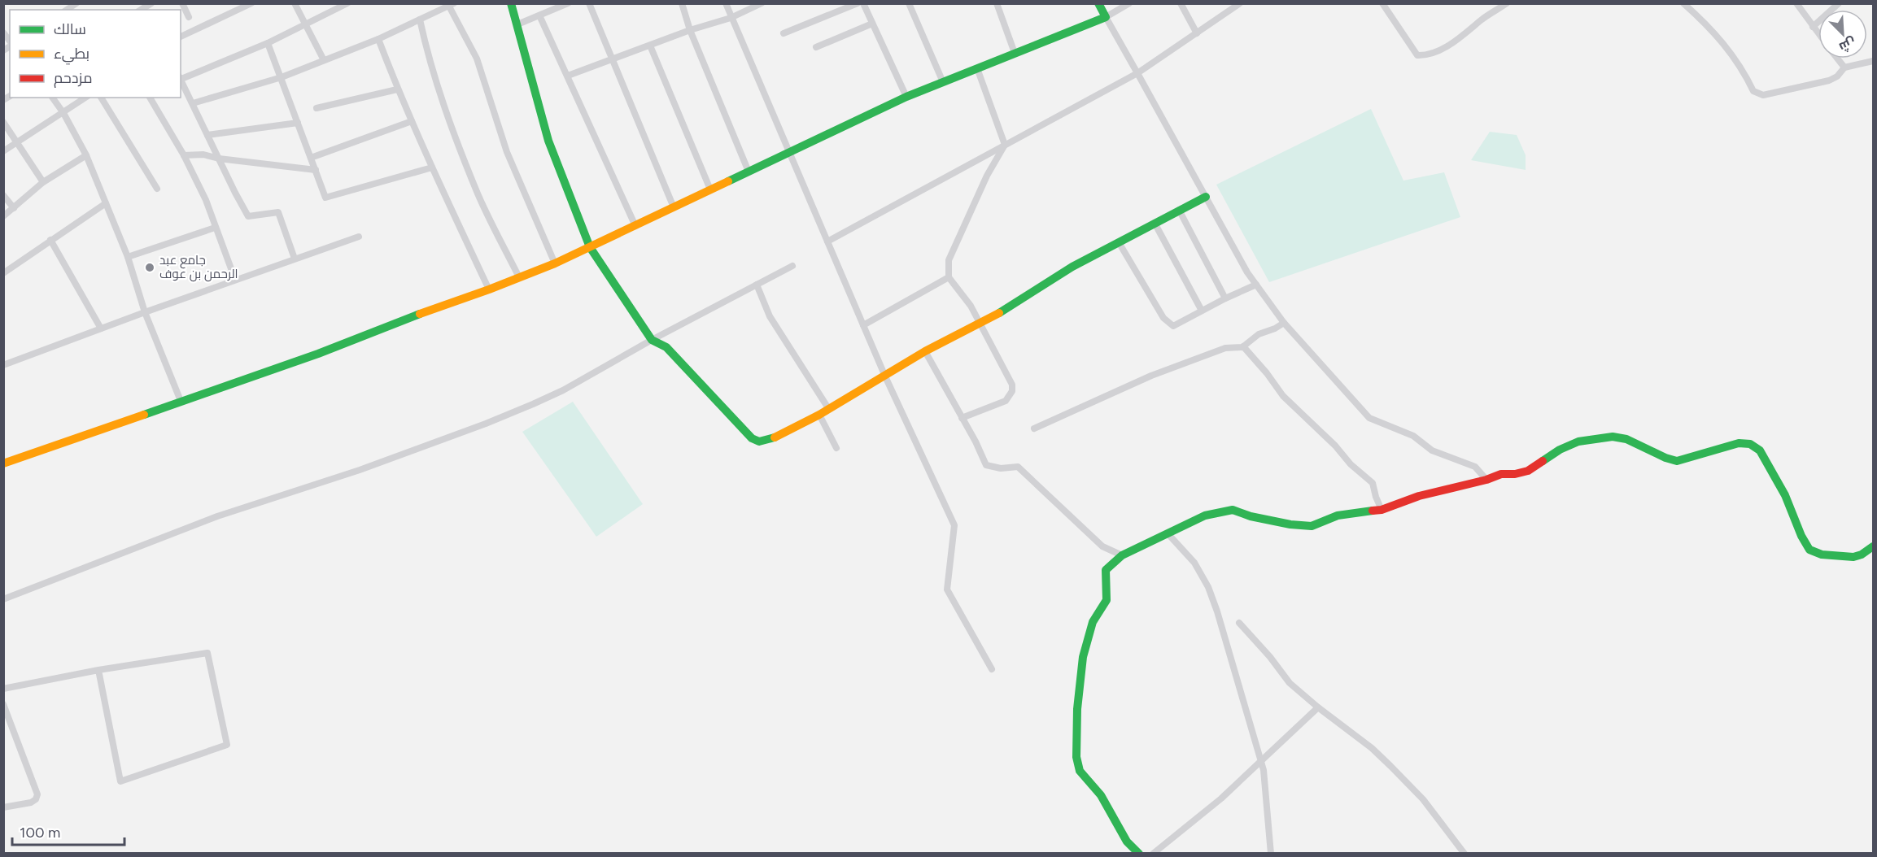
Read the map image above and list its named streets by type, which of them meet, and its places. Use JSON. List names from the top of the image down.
{
  "places": ["جامع عبد الرحمن بن عوف"],
  "legend": ["سالك", "بطيء", "مزدحم"],
  "scale_bar": "100 m",
  "north": "bottom right"
}
